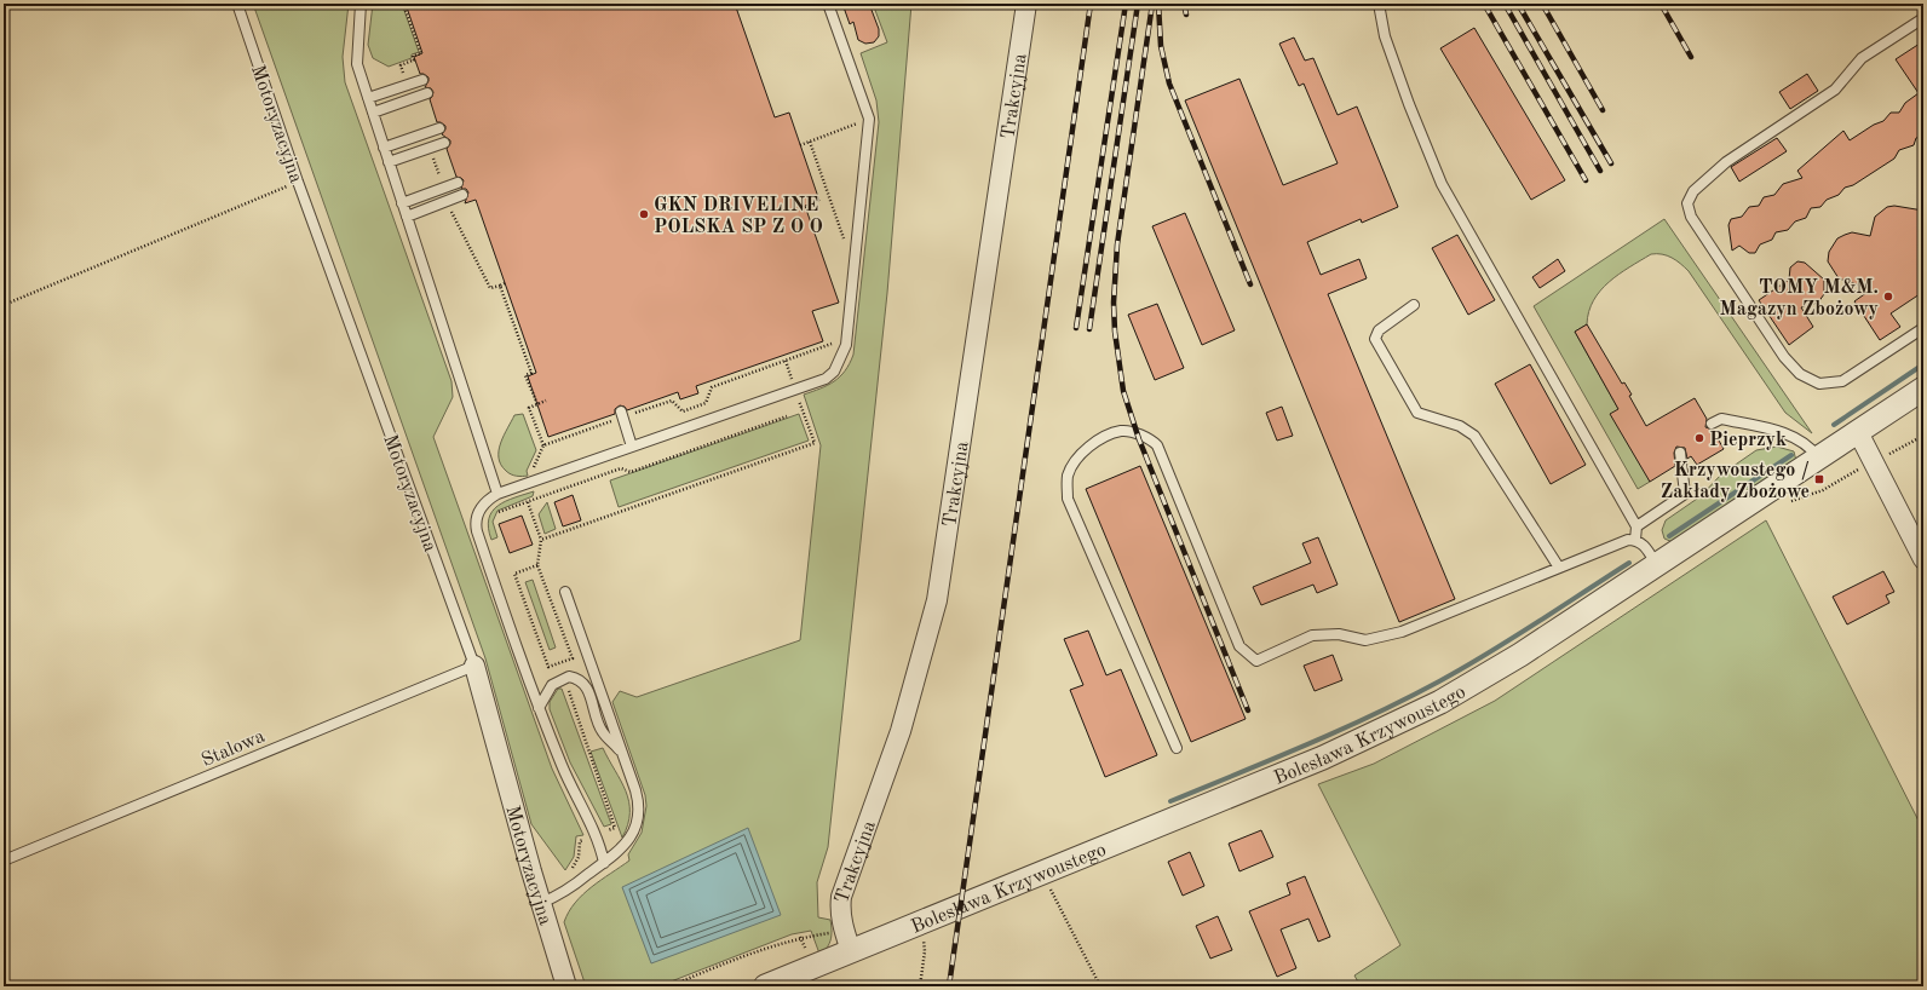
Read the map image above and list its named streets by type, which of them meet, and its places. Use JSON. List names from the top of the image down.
{
  "streets": {
    "street": ["Trakcyjna", "Motoryzacyjna", "Bolesława Krzywoustego"],
    "lane": ["Stalowa"]
  },
  "crossings": [
    ["Trakcyjna", "Bolesława Krzywoustego"],
    ["Motoryzacyjna", "Stalowa"]
  ],
  "places": {
    "other": ["GKN DRIVELINE POLSKA SP Z O O", "TOMY M&M. Magazyn Zbożowy", "Pieprzyk"],
    "transit": ["Krzywoustego / Zakłady Zbożowe"]
  }
}
